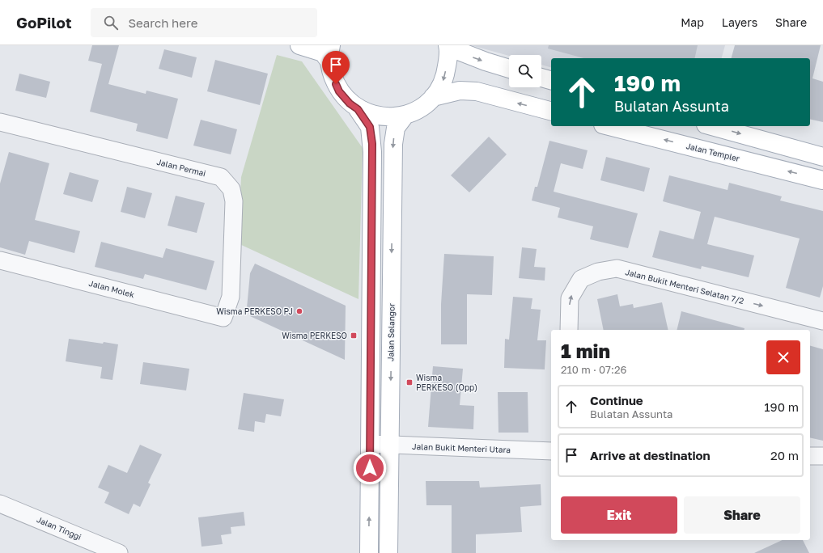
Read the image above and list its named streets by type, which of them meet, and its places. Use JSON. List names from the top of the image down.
{
  "streets": {
    "main road": ["Jalan Templer", "Jalan Selangor"],
    "street": [
      "Jalan Permai",
      "Jalan Bukit Menteri Selatan 7/2",
      "Jalan Molek",
      "Jalan Bukit Menteri Utara",
      "Jalan Tinggi"
    ]
  },
  "crossings": [
    ["Jalan Permai", "Jalan Molek"],
    ["Jalan Selangor", "Jalan Bukit Menteri Utara"]
  ],
  "one_way": ["Jalan Bukit Menteri Selatan 7/2"],
  "places": {
    "other": ["Wisma PERKESO PJ"],
    "transit": ["Wisma PERKESO", "Wisma PERKESO (Opp)"]
  },
  "page": {
    "header": "GoPilot",
    "search": "Search here",
    "nav": ["Map", "Layers", "Share"],
    "turn": ["190 m", "Bulatan Assunta"],
    "heading": ["1 min", "210 m · 07:26"],
    "list": [
      {
        "name": "Continue",
        "note": "Bulatan Assunta",
        "value": "190 m"
      },
      {
        "name": "Arrive at destination",
        "value": "20 m"
      }
    ],
    "buttons": ["Exit", "Share"]
  }
}
